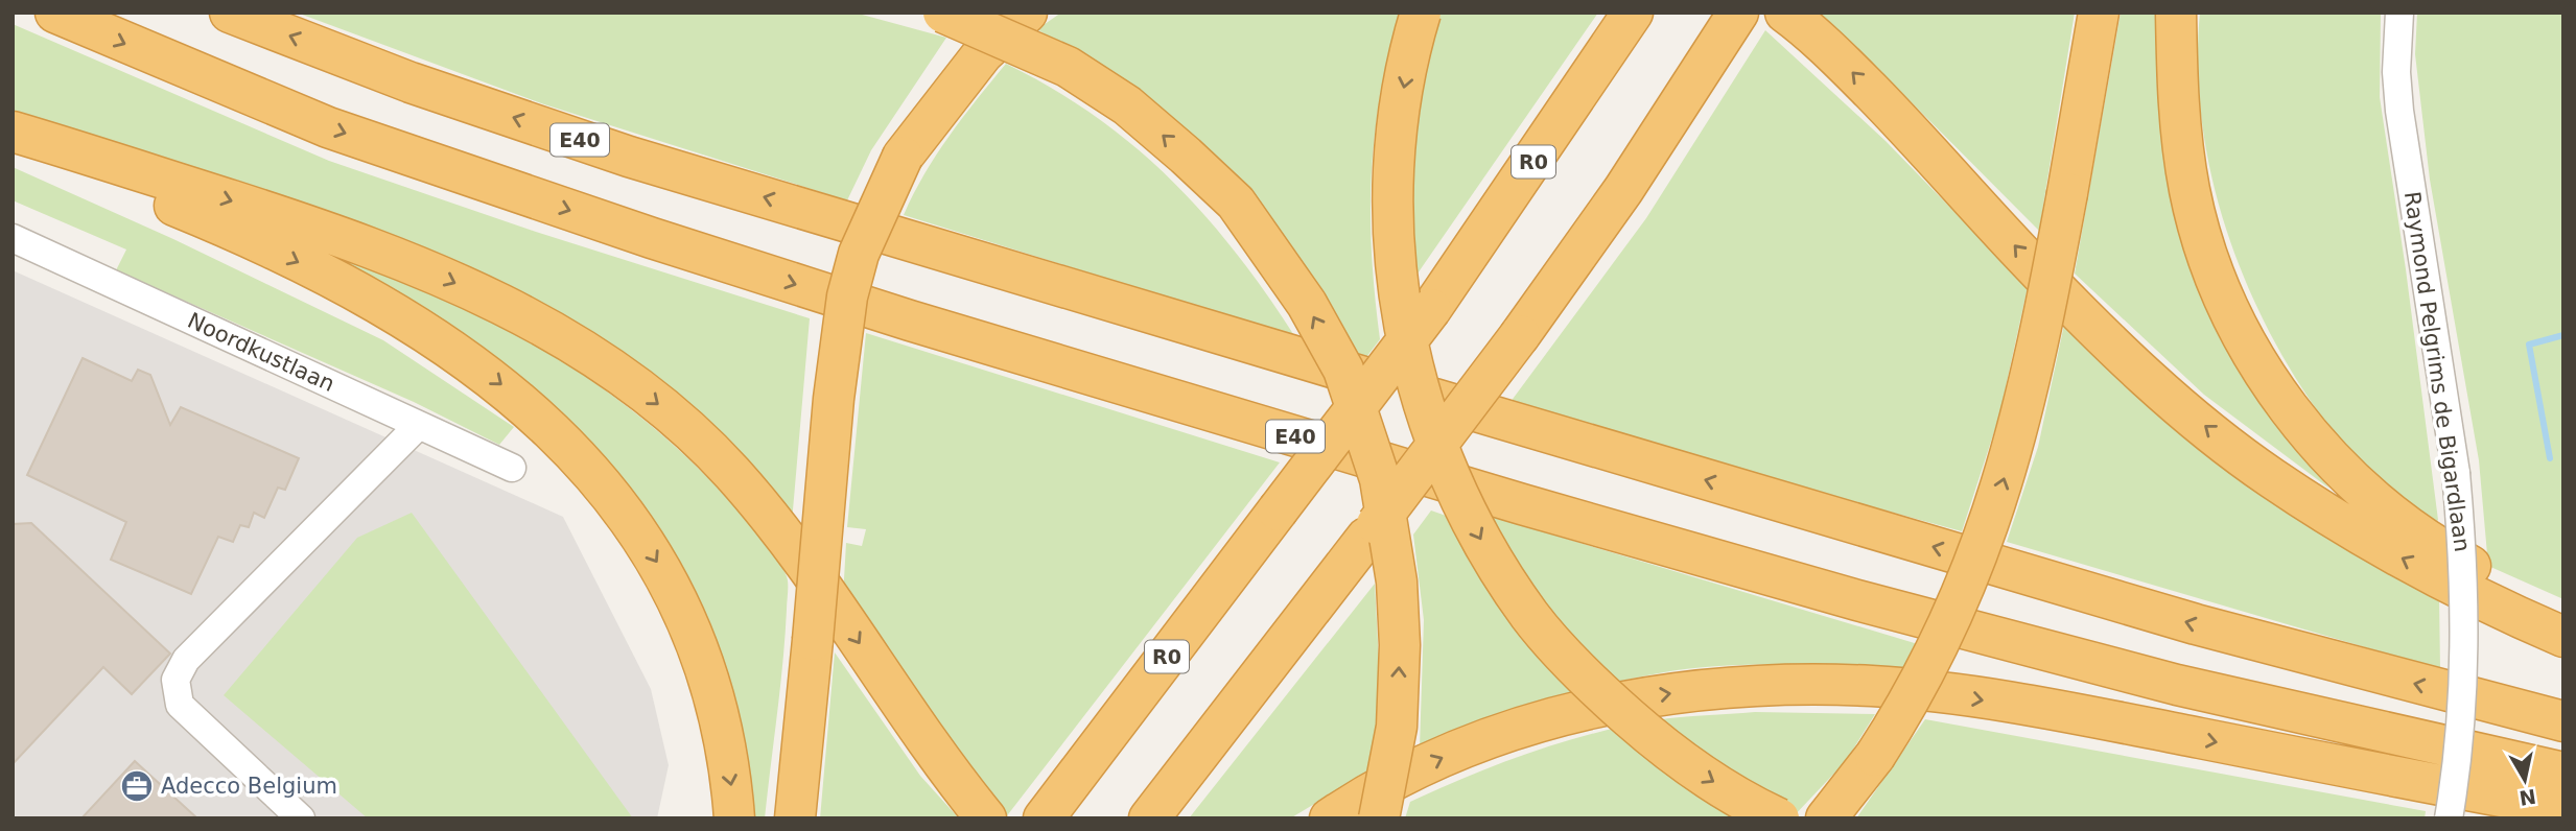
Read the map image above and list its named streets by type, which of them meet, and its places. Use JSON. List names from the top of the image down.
{
  "streets": {
    "highway": ["E40", "R0"],
    "street": ["Noordkustlaan", "Raymond Pelgrims de Bigardlaan"]
  },
  "places": {
    "office": ["Adecco Belgium"]
  },
  "north": "bottom"
}
